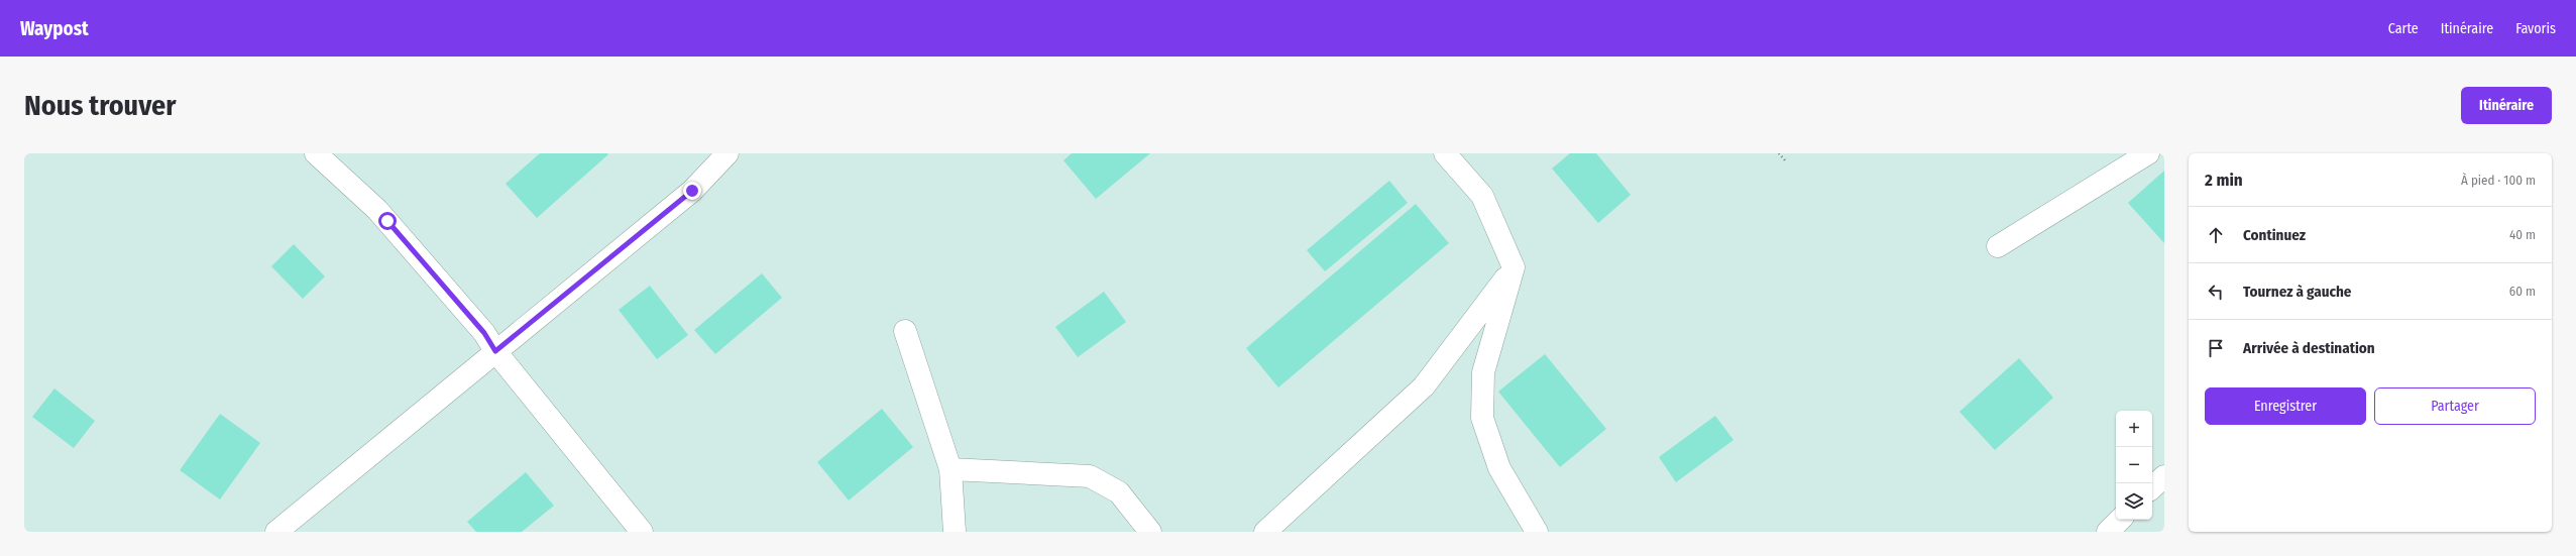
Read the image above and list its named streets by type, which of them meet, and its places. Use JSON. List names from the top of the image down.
{
  "page": {
    "header": "Waypost",
    "nav": ["Carte", "Itinéraire", "Favoris"],
    "buttons": [
      "Itinéraire",
      ["Enregistrer", "Partager"]
    ],
    "title": "Nous trouver",
    "heading": ["2 min", "À pied · 100 m"],
    "list": [
      ["Continuez", "40 m"],
      ["Tournez à gauche", "60 m"],
      "Arrivée à destination"
    ],
    "map_buttons": ["+", "−"]
  }
}
